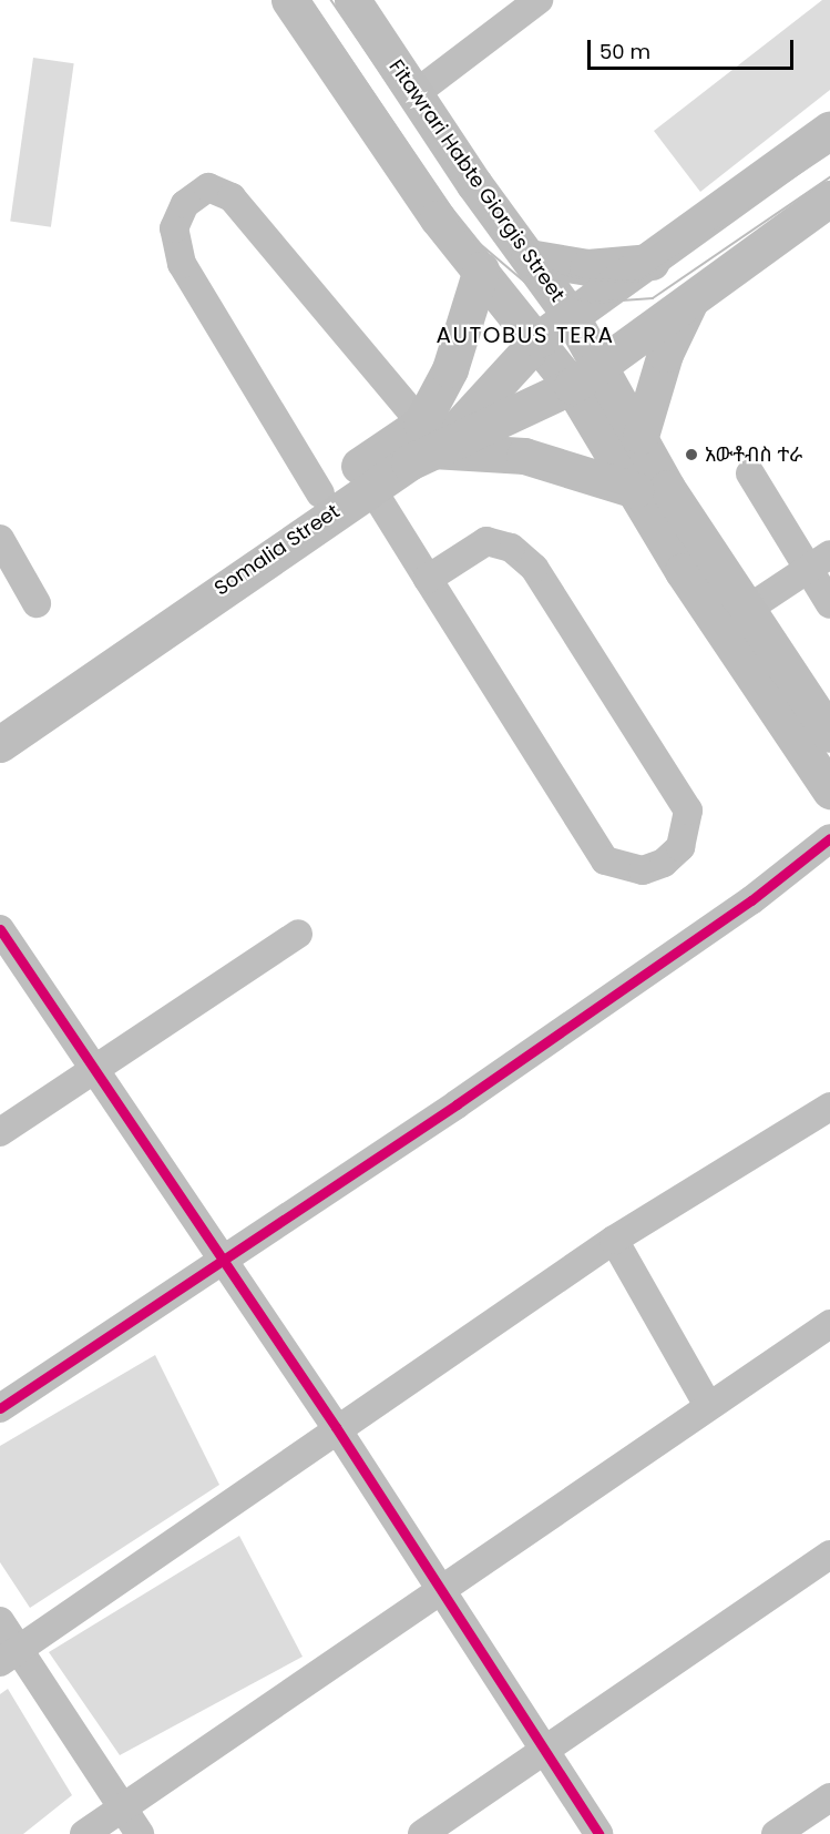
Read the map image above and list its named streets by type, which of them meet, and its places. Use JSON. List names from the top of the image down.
{
  "streets": {
    "main road": ["Fitawrari Habte Giorgis Street", "Somalia Street"]
  },
  "crossings": [
    ["Fitawrari Habte Giorgis Street", "Somalia Street"]
  ],
  "districts": ["AUTOBUS TERA"],
  "places": ["አውቶብስ ተራ"],
  "scale_bar": "50 m"
}
